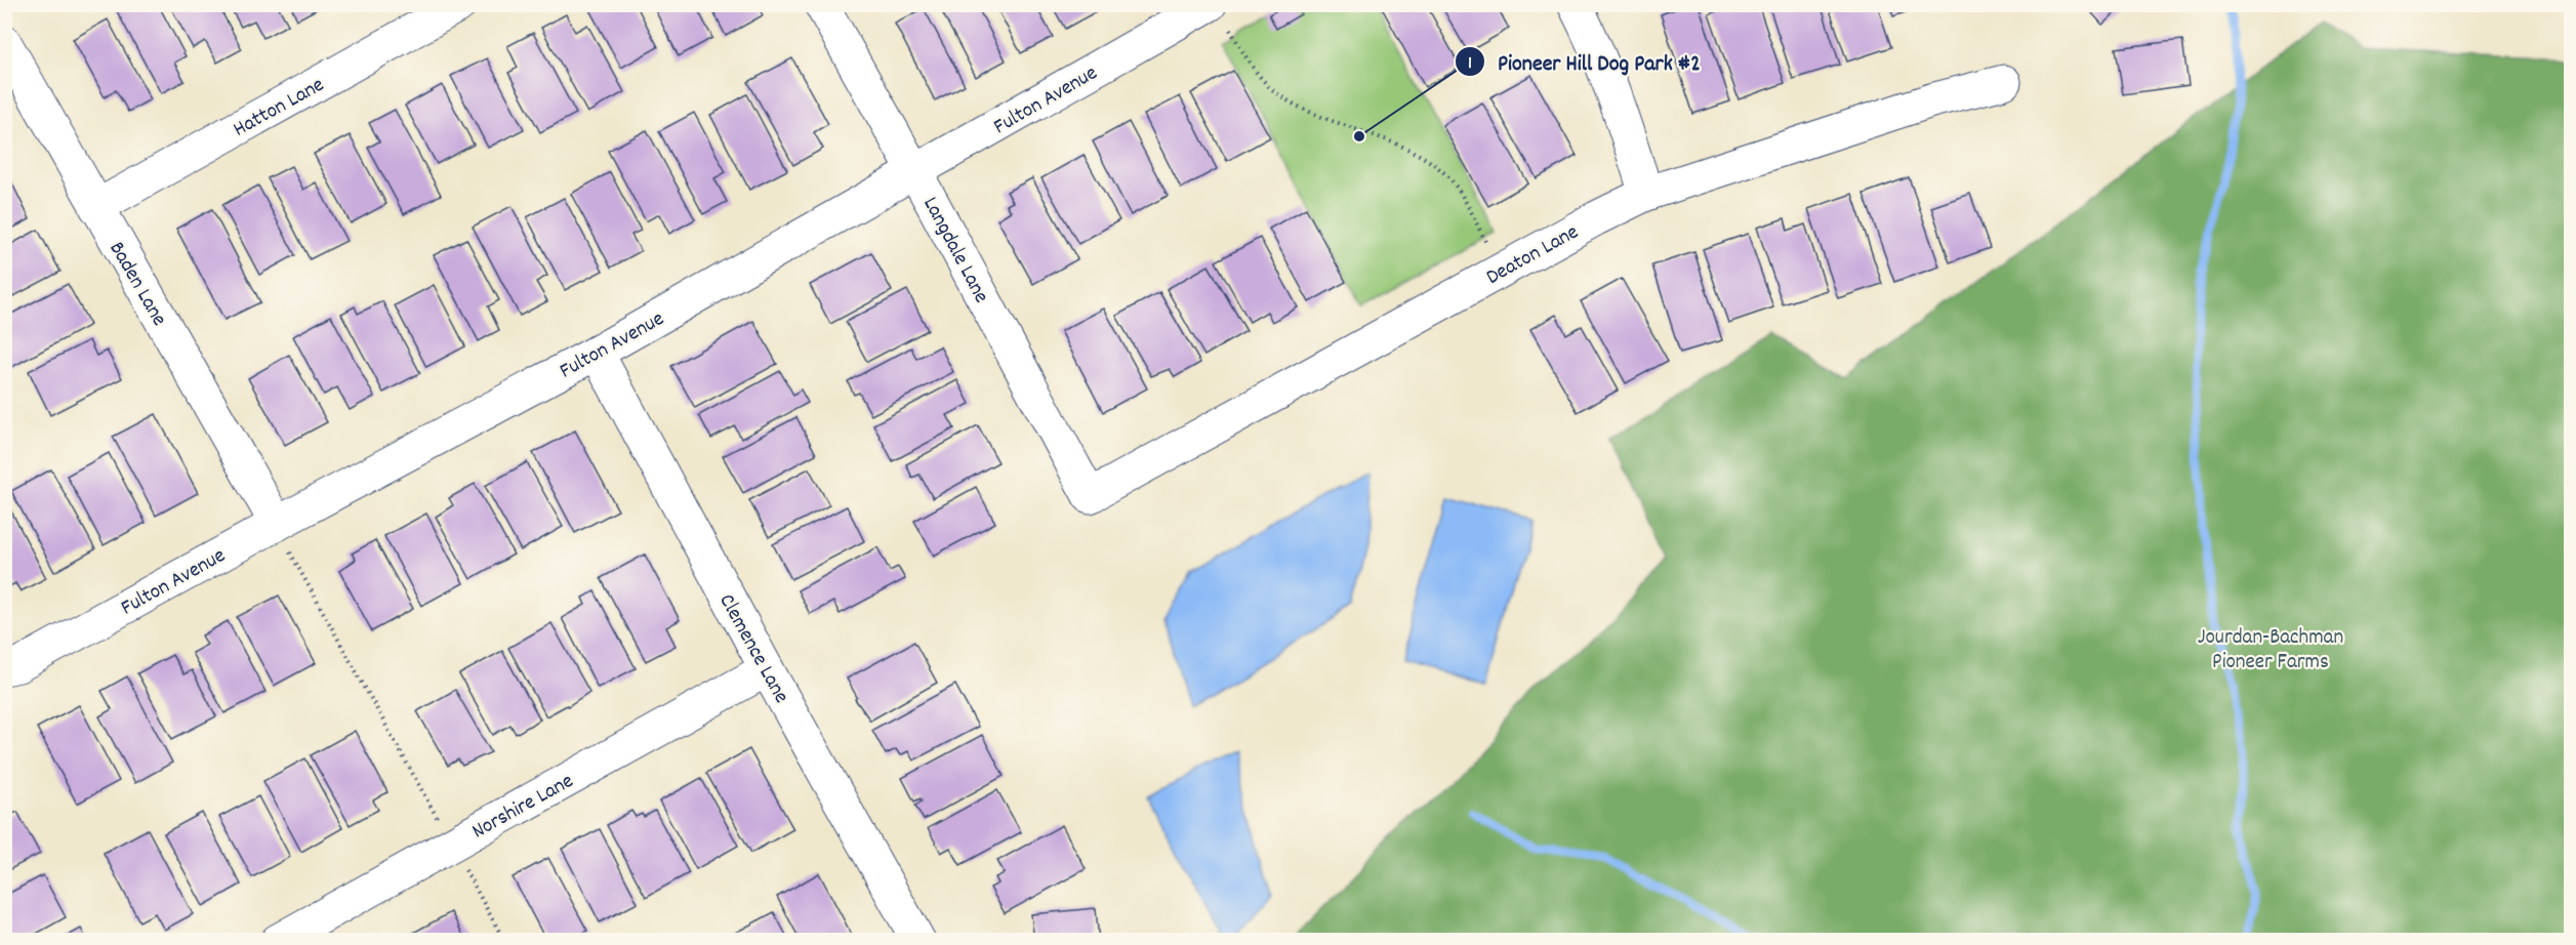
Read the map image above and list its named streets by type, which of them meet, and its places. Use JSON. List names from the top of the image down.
{
  "streets": {
    "street": [
      "Fulton Avenue",
      "Hatton Lane",
      "Langdale Lane",
      "Deaton Lane",
      "Baden Lane",
      "Clemence Lane",
      "Norshire Lane"
    ]
  },
  "crossings": [
    ["Fulton Avenue", "Langdale Lane"],
    ["Fulton Avenue", "Baden Lane"],
    ["Fulton Avenue", "Clemence Lane"],
    ["Hatton Lane", "Baden Lane"],
    ["Langdale Lane", "Deaton Lane"],
    ["Clemence Lane", "Norshire Lane"]
  ],
  "parks": ["Jourdan-Bachman Pioneer Farms"],
  "places": ["Pioneer Hill Dog Park #2"]
}
